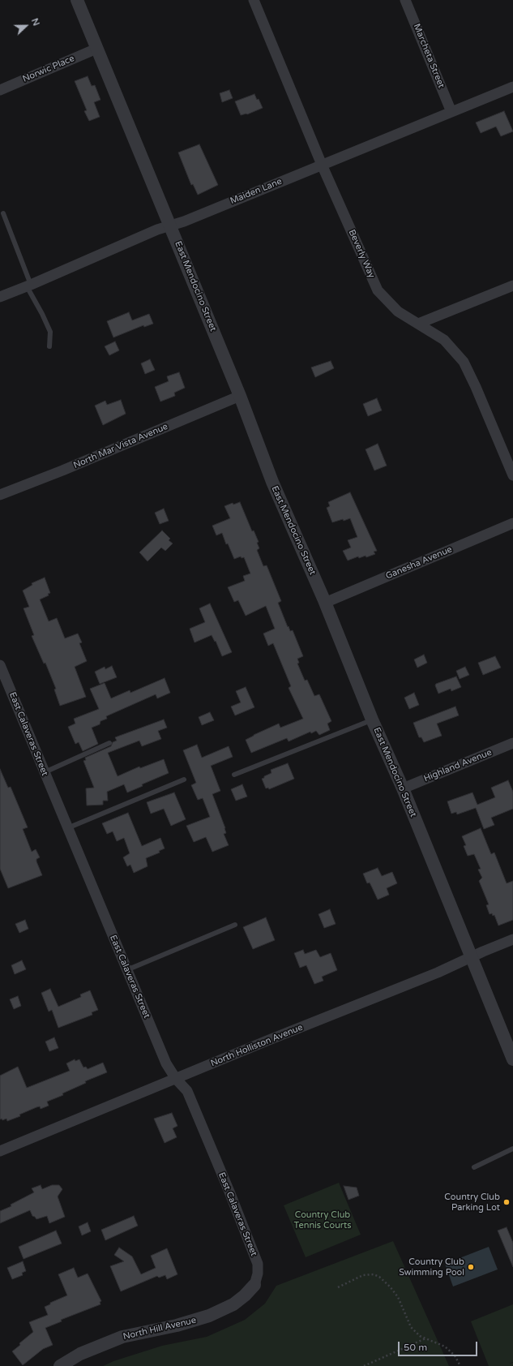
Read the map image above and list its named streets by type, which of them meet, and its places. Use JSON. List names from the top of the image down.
{
  "streets": {
    "street": [
      "Marcheta Street",
      "Norwic Place",
      "Maiden Lane",
      "Beverly Way",
      "East Mendocino Street",
      "North Mar Vista Avenue",
      "Ganesha Avenue",
      "East Calaveras Street",
      "Highland Avenue",
      "North Holliston Avenue",
      "North Hill Avenue"
    ]
  },
  "crossings": [
    ["Marcheta Street", "Maiden Lane"],
    ["Norwic Place", "East Mendocino Street"],
    ["Maiden Lane", "Beverly Way"],
    ["Maiden Lane", "East Mendocino Street"],
    ["East Mendocino Street", "North Mar Vista Avenue"],
    ["East Mendocino Street", "Ganesha Avenue"],
    ["East Mendocino Street", "Highland Avenue"],
    ["East Mendocino Street", "North Holliston Avenue"],
    ["East Calaveras Street", "North Holliston Avenue"],
    ["East Calaveras Street", "North Hill Avenue"]
  ],
  "parks": ["Country Club Tennis Courts"],
  "places": ["Country Club Parking Lot", "Country Club Swimming Pool"],
  "scale_bar": "50 m",
  "north": "right"
}
